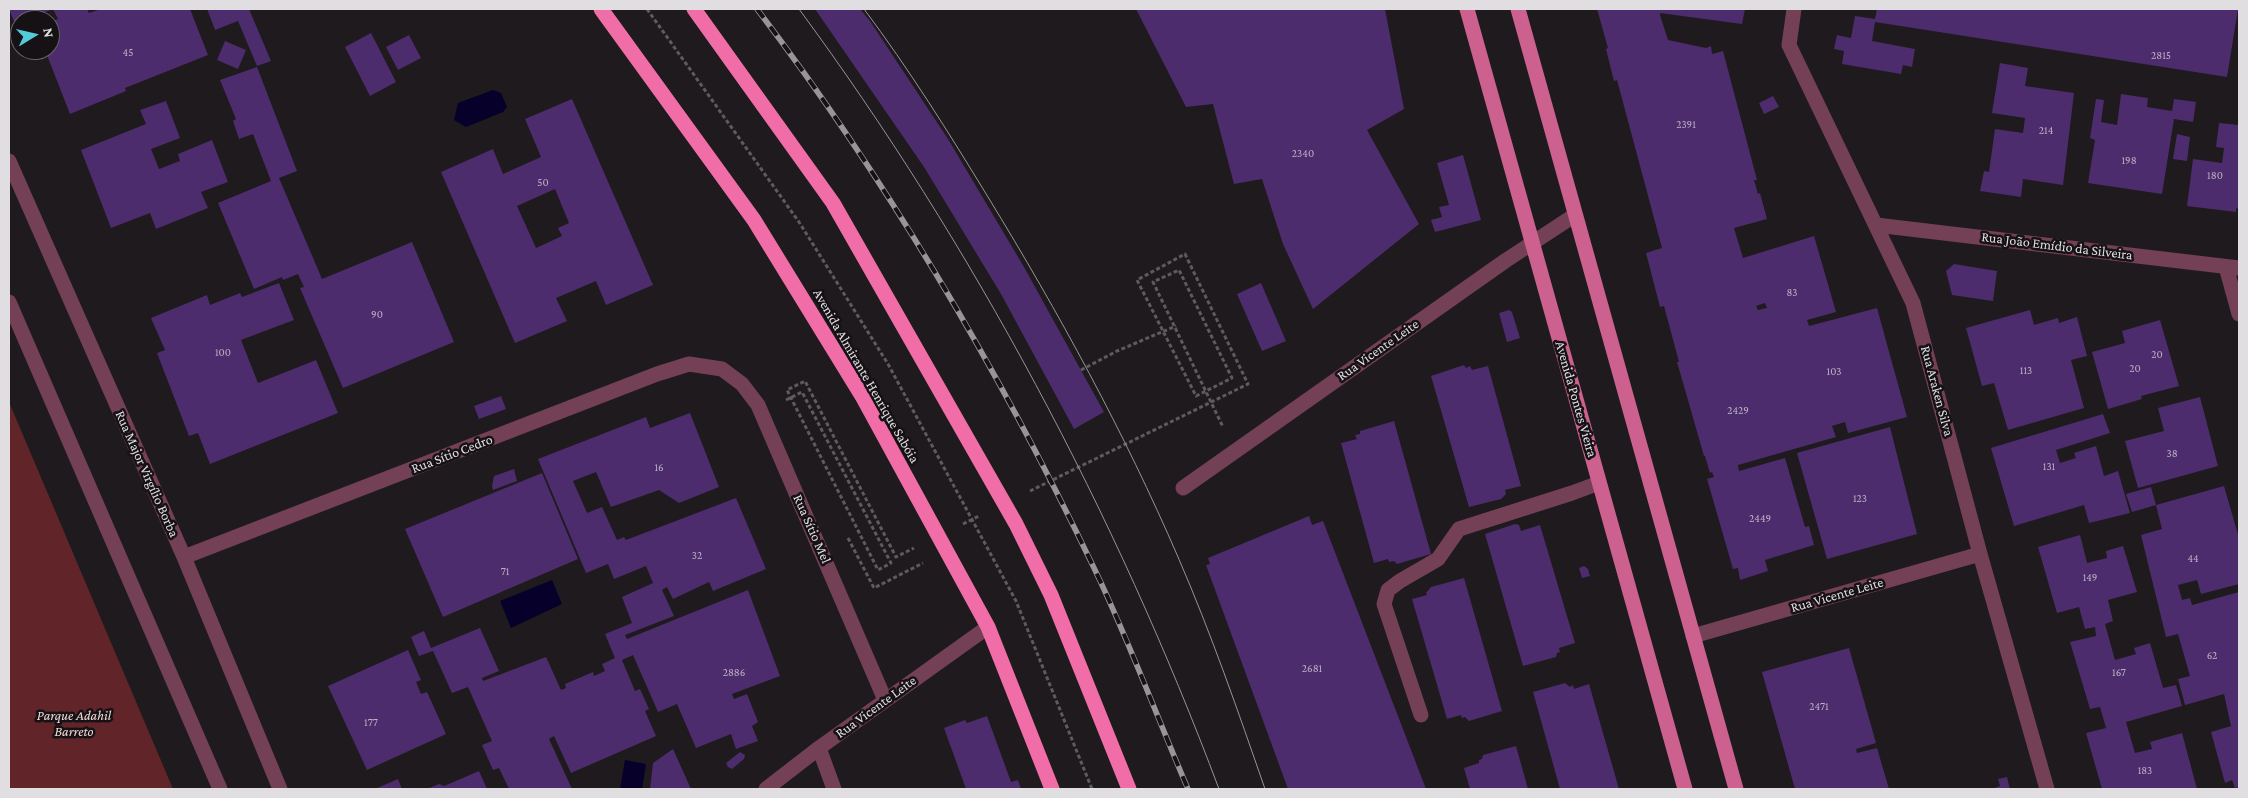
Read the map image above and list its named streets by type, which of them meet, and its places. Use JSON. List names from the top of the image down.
{
  "streets": {
    "highway": ["Avenida Almirante Henrique Sabóia"],
    "main road": ["Avenida Pontes Vieira"],
    "street": [
      "Rua João Emídio da Silveira",
      "Rua Vicente Leite",
      "Rua Araken Silva",
      "Rua Sítio Cedro",
      "Rua Major Virgílio Borba",
      "Rua Sítio Mel"
    ]
  },
  "crossings": [
    ["Rua João Emídio da Silveira", "Rua Araken Silva"],
    ["Rua Vicente Leite", "Avenida Almirante Henrique Sabóia"],
    ["Rua Vicente Leite", "Rua Araken Silva"],
    ["Rua Vicente Leite", "Avenida Pontes Vieira"],
    ["Rua Vicente Leite", "Rua Sítio Mel"],
    ["Rua Sítio Cedro", "Rua Major Virgílio Borba"],
    ["Rua Sítio Cedro", "Rua Sítio Mel"]
  ],
  "parks": ["Parque Adahil Barreto"],
  "house_numbers": [
    "45",
    "2815",
    "2391",
    "214",
    "2340",
    "198",
    "180",
    "50",
    "83",
    "90",
    "100",
    "20",
    "20",
    "113",
    "103",
    "2429",
    "38",
    "131",
    "16",
    "123",
    "2449",
    "32",
    "44",
    "71",
    "149",
    "62",
    "2681",
    "2886",
    "167",
    "2471",
    "177",
    "183"
  ],
  "north": "right"
}
